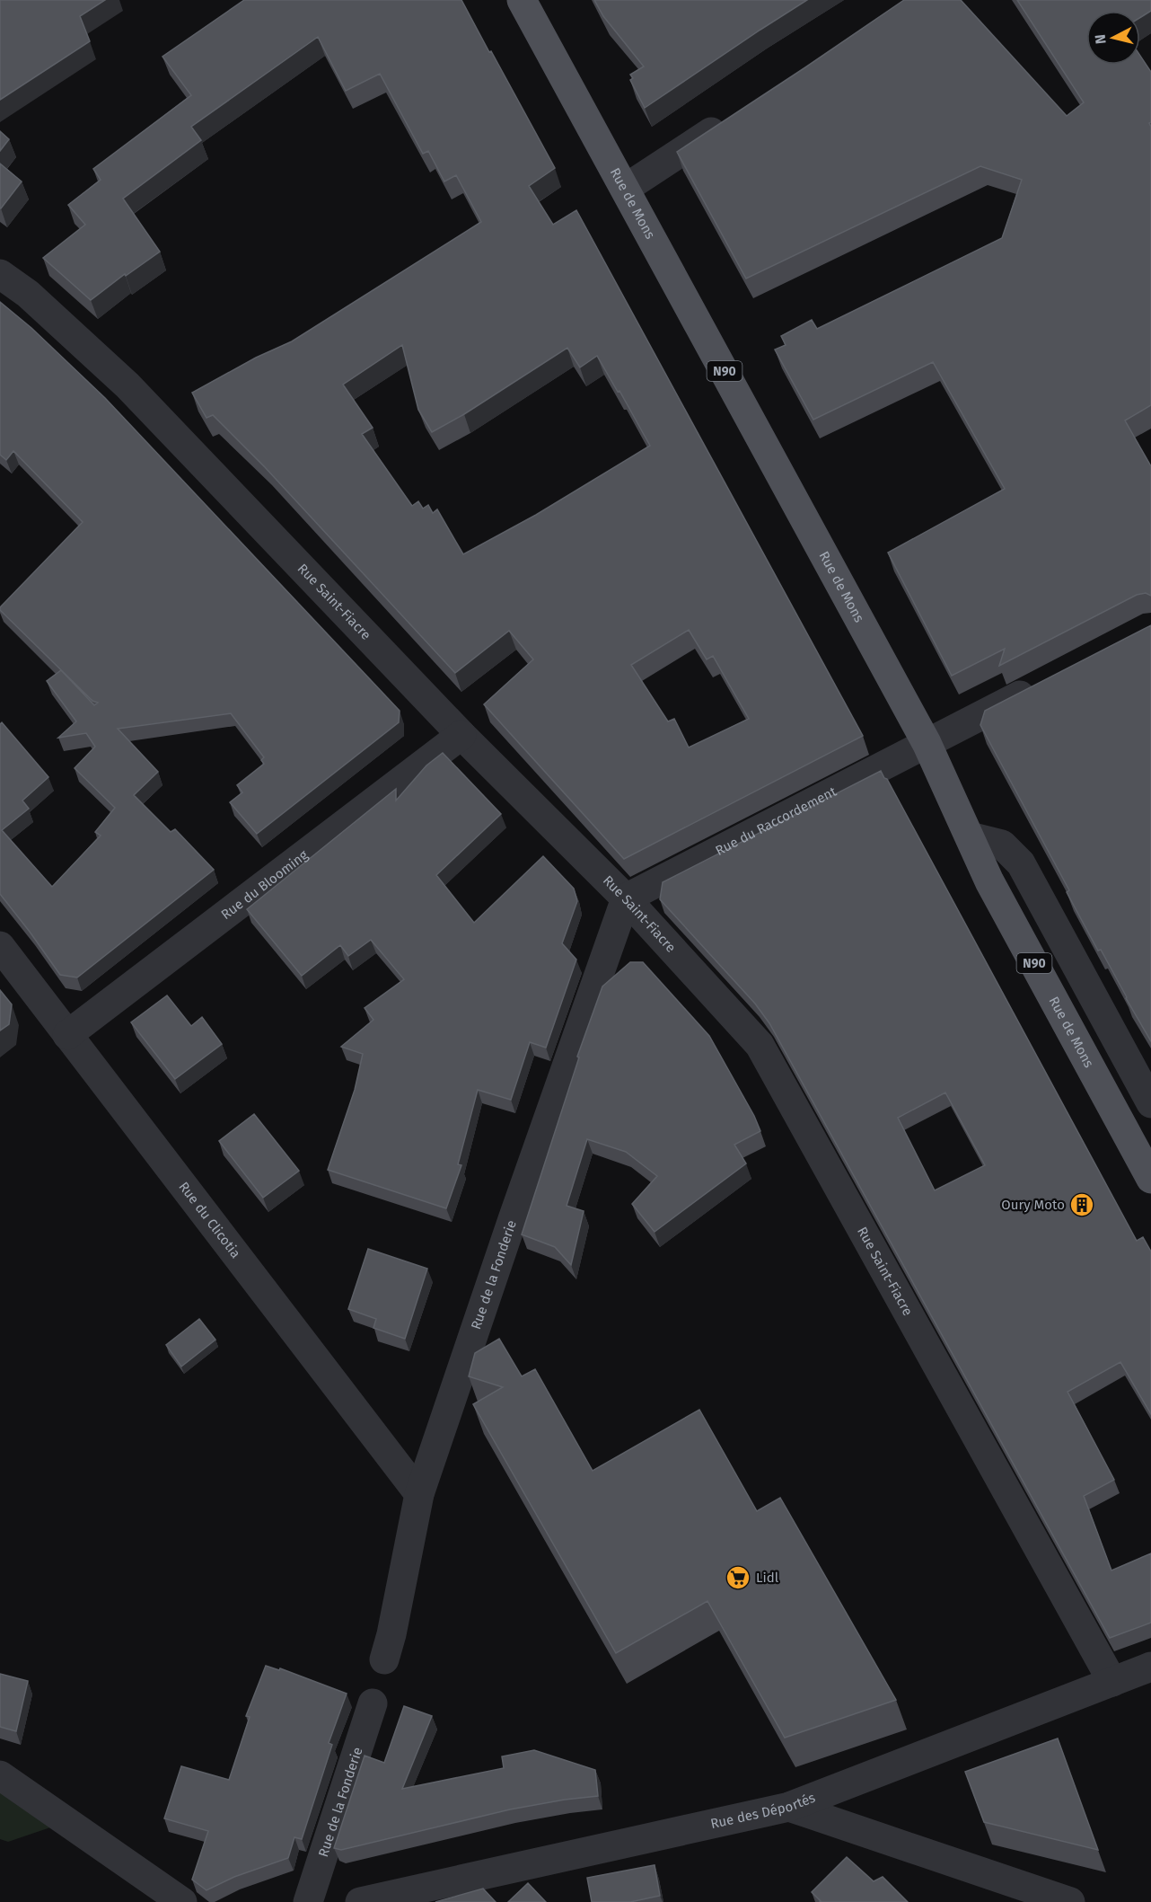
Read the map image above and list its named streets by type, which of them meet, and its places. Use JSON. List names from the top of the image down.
{
  "streets": {
    "main road": ["Rue de Mons", "N90"],
    "street": [
      "Rue Saint-Fiacre",
      "Rue du Raccordement",
      "Rue du Blooming",
      "Rue du Clicotia",
      "Rue de la Fonderie",
      "Rue des Déportés"
    ]
  },
  "crossings": [
    ["Rue de Mons", "Rue du Raccordement"],
    ["Rue Saint-Fiacre", "Rue du Raccordement"],
    ["Rue Saint-Fiacre", "Rue du Blooming"],
    ["Rue Saint-Fiacre", "Rue de la Fonderie"],
    ["Rue Saint-Fiacre", "Rue des Déportés"],
    ["Rue du Raccordement", "Rue de la Fonderie"],
    ["Rue du Blooming", "Rue du Clicotia"],
    ["Rue du Clicotia", "Rue de la Fonderie"]
  ],
  "places": {
    "building": ["Oury Moto"],
    "supermarket": ["Lidl"]
  },
  "north": "left"
}
